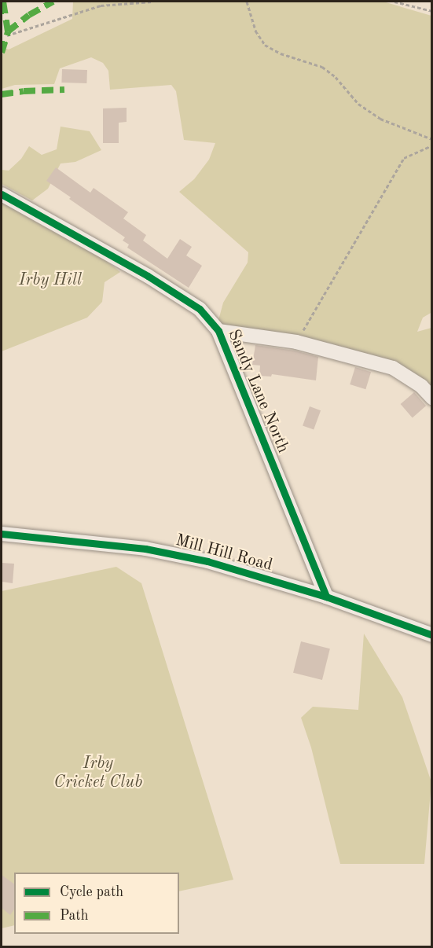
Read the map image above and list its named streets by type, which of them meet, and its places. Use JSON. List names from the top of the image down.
{
  "streets": {
    "street": ["Sandy Lane North", "Mill Hill Road"]
  },
  "crossings": [
    ["Sandy Lane North", "Mill Hill Road"]
  ],
  "parks": ["Irby Hill", "Irby Cricket Club"],
  "legend": ["Cycle path", "Path"]
}
